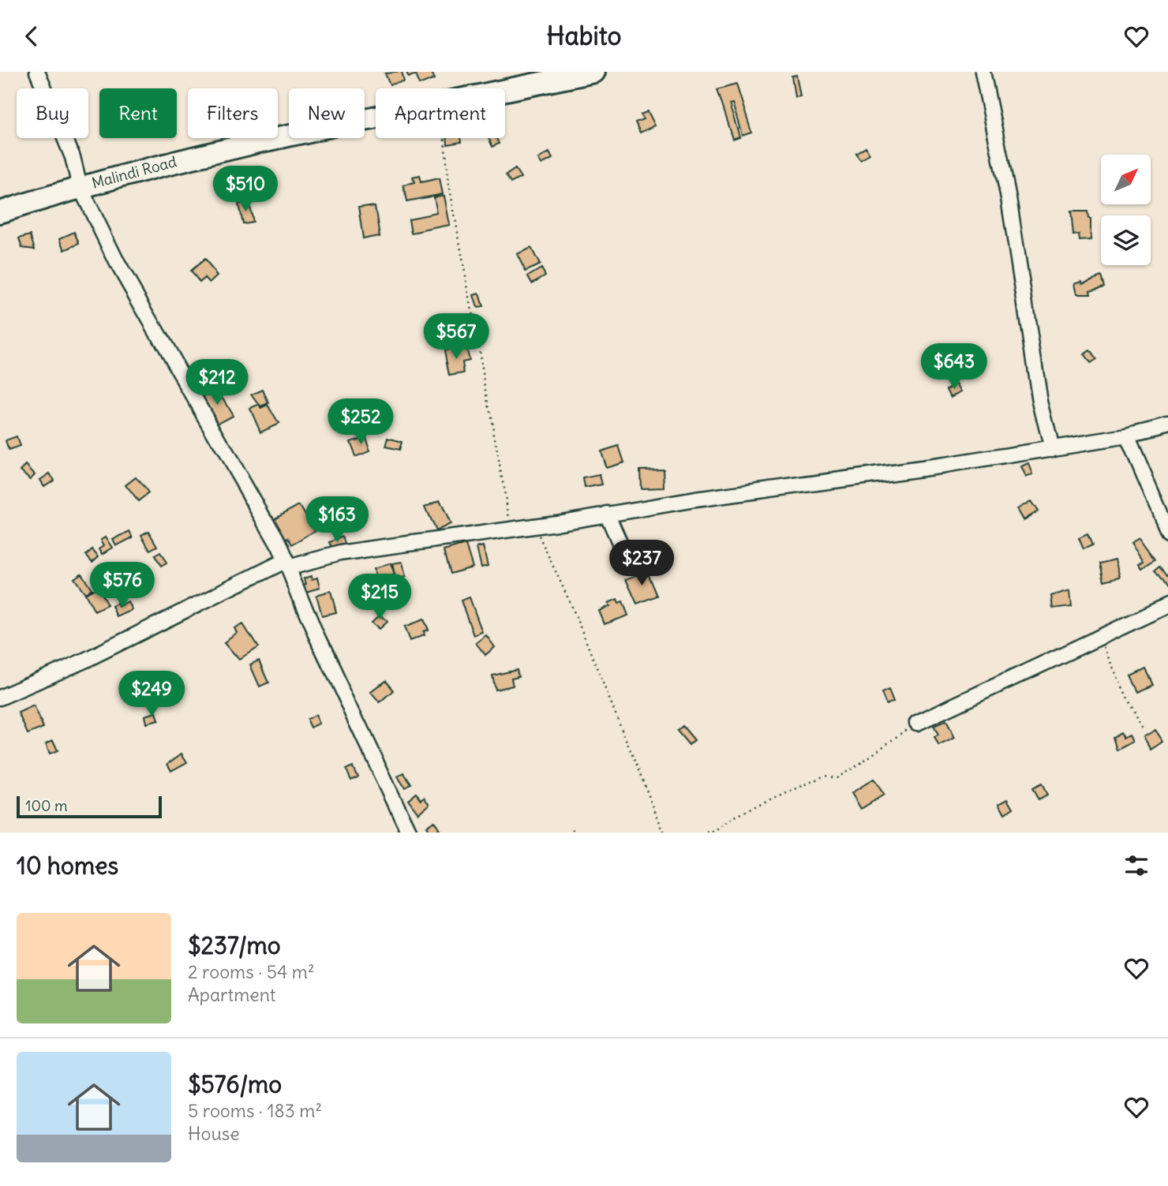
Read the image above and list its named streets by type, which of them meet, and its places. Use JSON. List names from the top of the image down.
{
  "streets": {
    "highway": ["Malindi Road"]
  },
  "scale_bar": "100 m",
  "north": "top right",
  "page": {
    "header": "Habito",
    "chip": [
      "Buy",
      "Rent",
      "Filters",
      "New",
      "Apartment"
    ],
    "price": [
      "$510",
      "$567",
      "$643",
      "$212",
      "$252",
      "$163",
      "$237",
      "$576",
      "$215",
      "$249"
    ],
    "scale": "100 m",
    "heading": "10 homes",
    "list": [
      {
        "name": "$237/mo",
        "note": "2 rooms · 54 m² · Apartment"
      },
      {
        "name": "$576/mo",
        "note": "5 rooms · 183 m² · House"
      }
    ]
  }
}
